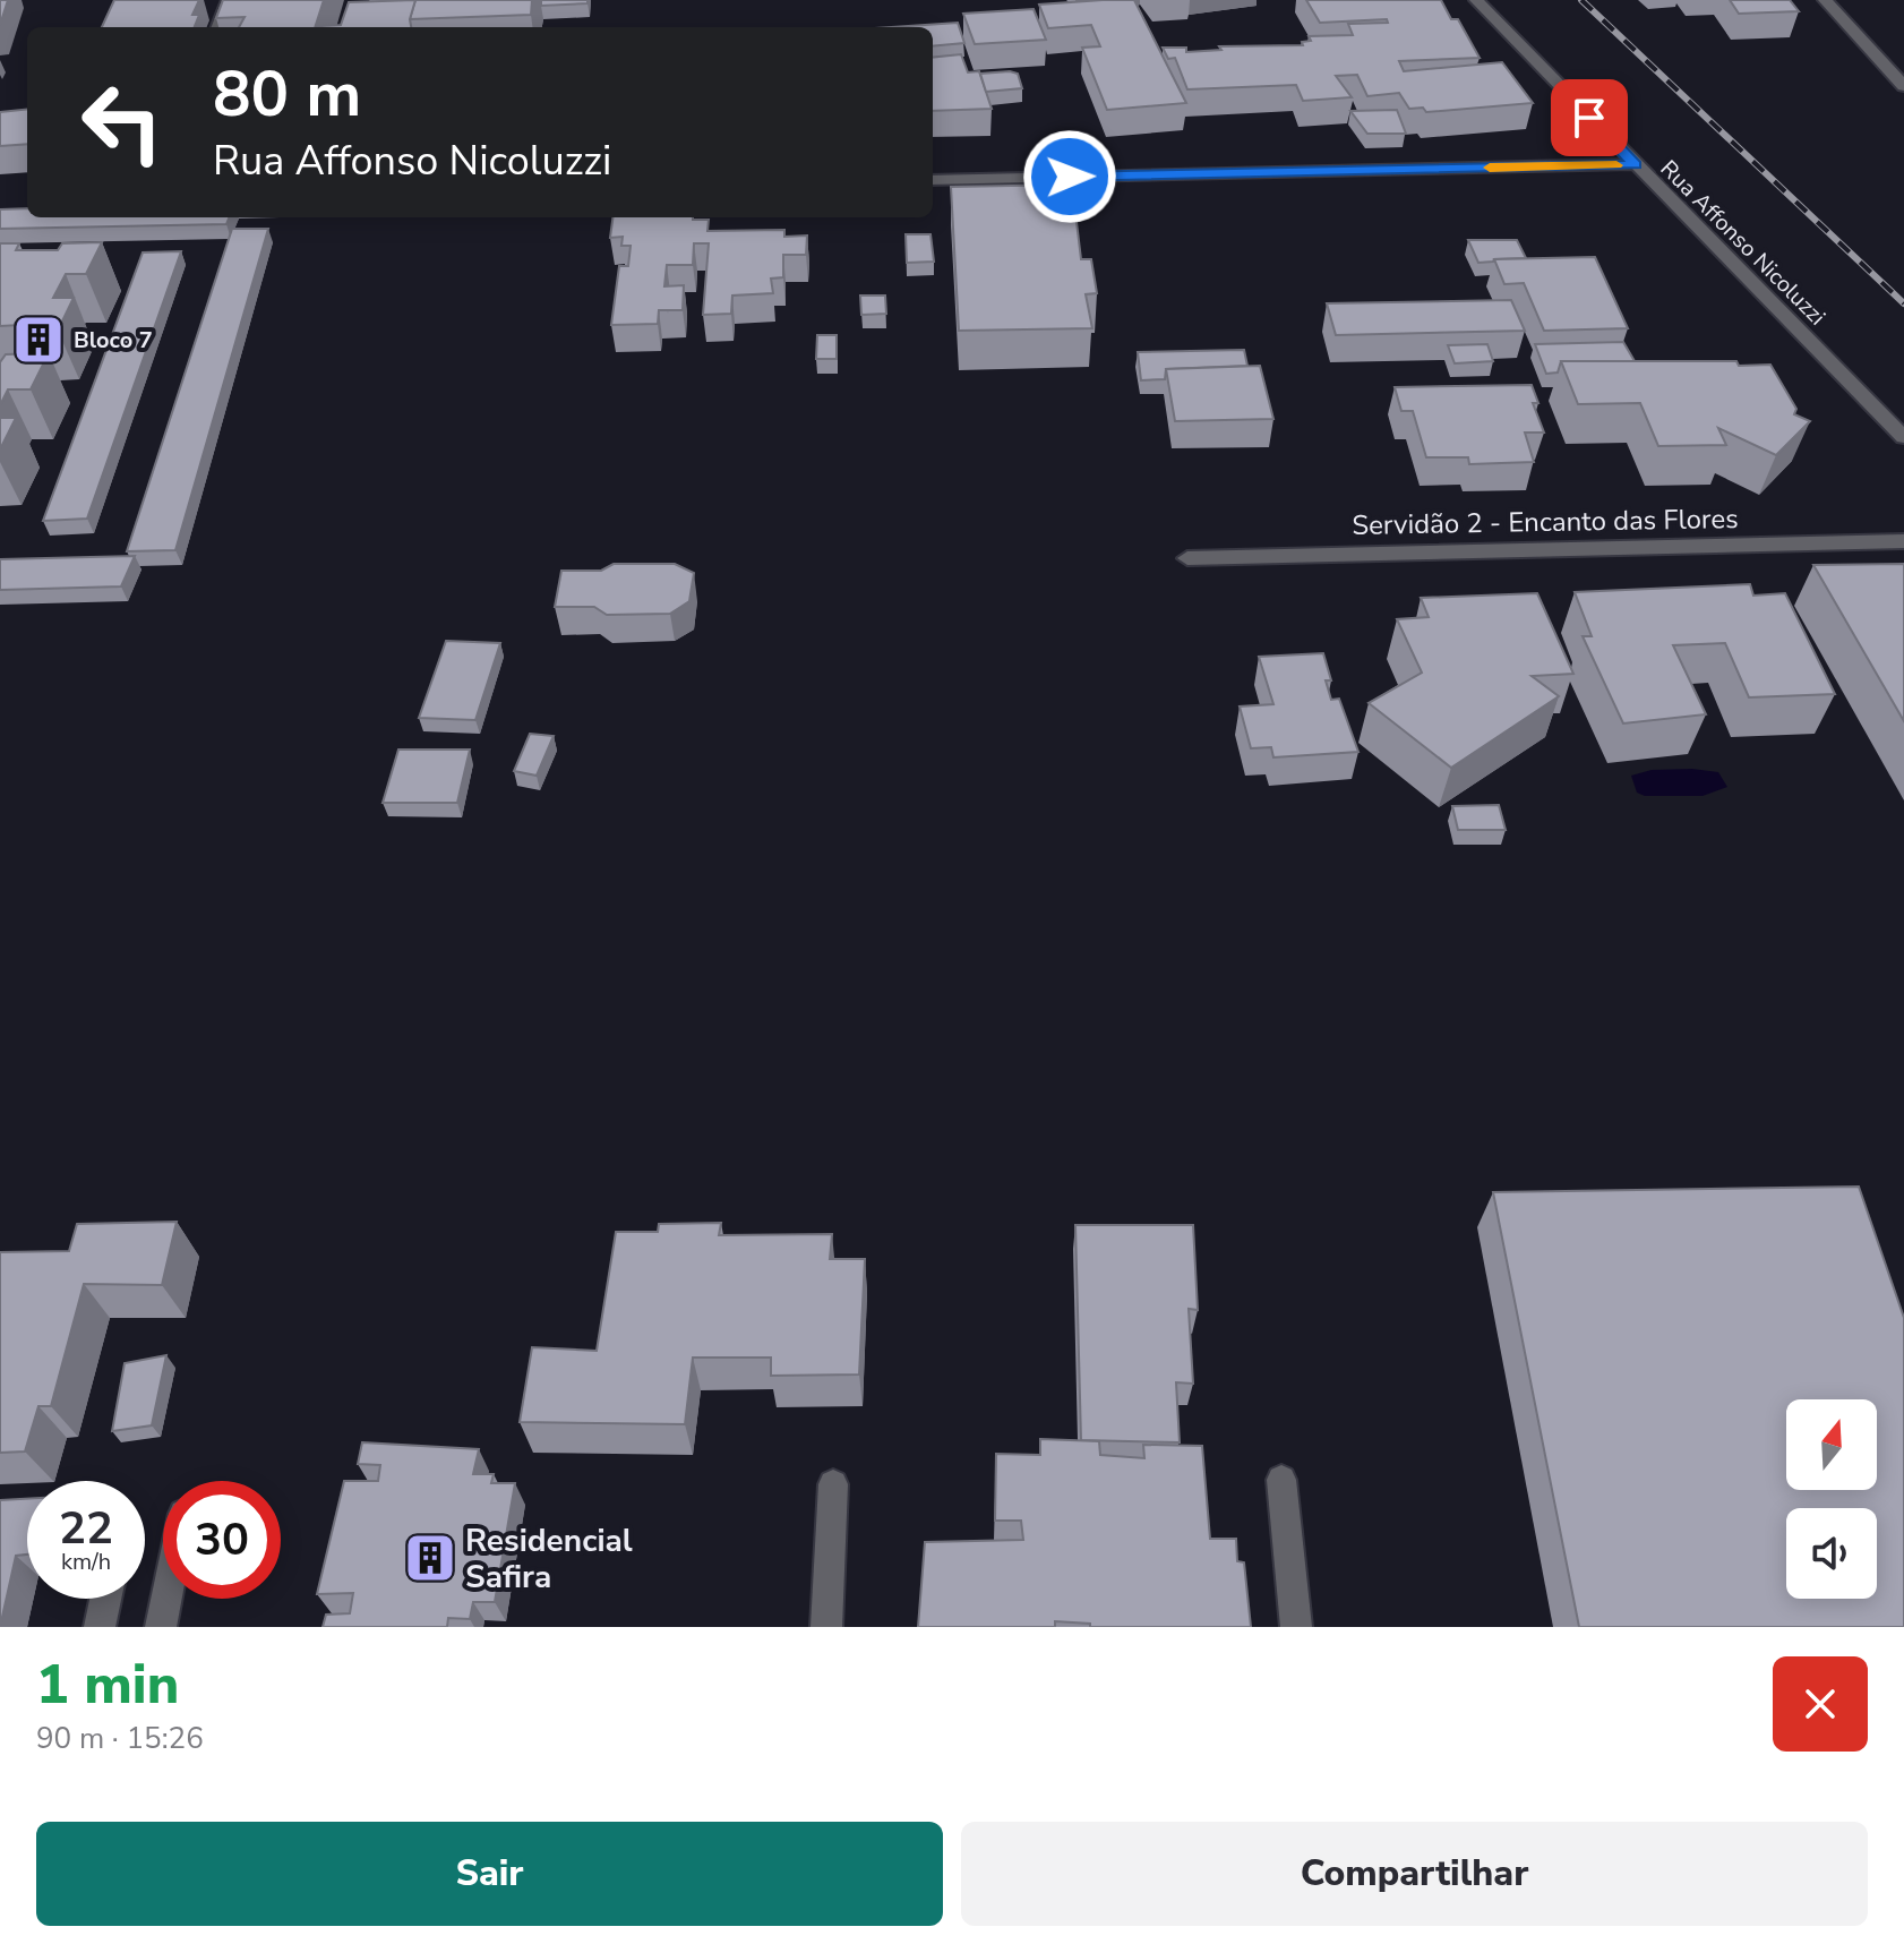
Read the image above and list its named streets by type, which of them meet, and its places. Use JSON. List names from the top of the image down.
{
  "streets": {
    "street": ["Rua Affonso Nicoluzzi", "Servidão 2 - Encanto das Flores"]
  },
  "places": {
    "building": ["Bloco 7", "Residencial Safira"]
  },
  "north": "top",
  "page": {
    "turn": ["80 m", "Rua Affonso Nicoluzzi"],
    "speed": "22 km/h",
    "limit": "30",
    "heading": ["1 min", "90 m · 15:26"],
    "buttons": ["Sair", "Compartilhar"]
  }
}
